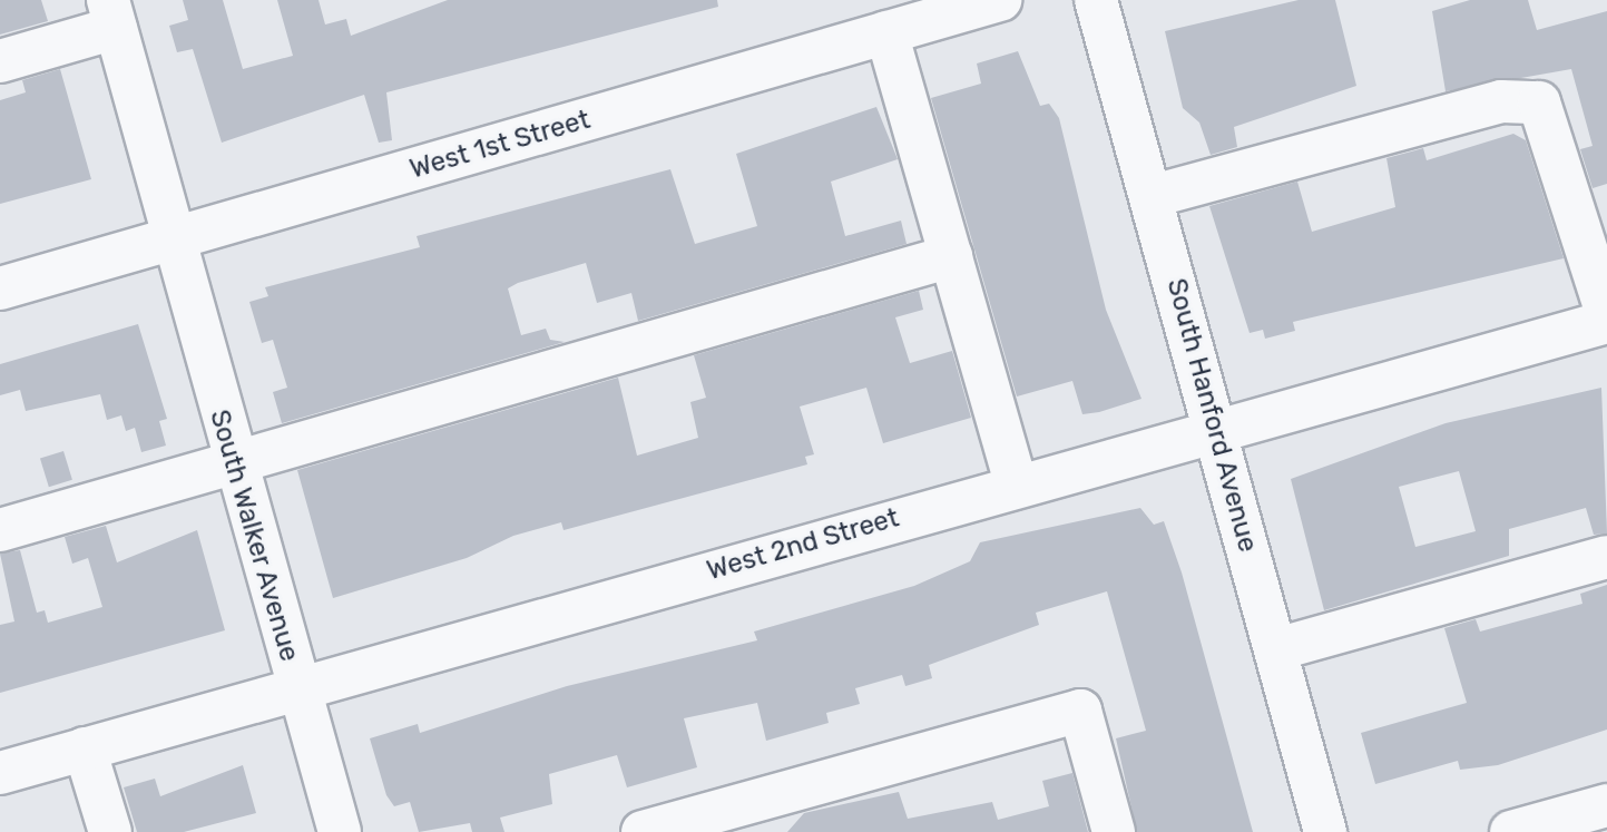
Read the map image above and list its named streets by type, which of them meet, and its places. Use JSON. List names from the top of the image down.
{
  "streets": {
    "street": [
      "West 1st Street",
      "South Hanford Avenue",
      "South Walker Avenue",
      "West 2nd Street"
    ]
  },
  "crossings": [
    ["West 1st Street", "South Walker Avenue"],
    ["South Hanford Avenue", "West 2nd Street"],
    ["South Walker Avenue", "West 2nd Street"]
  ]
}
